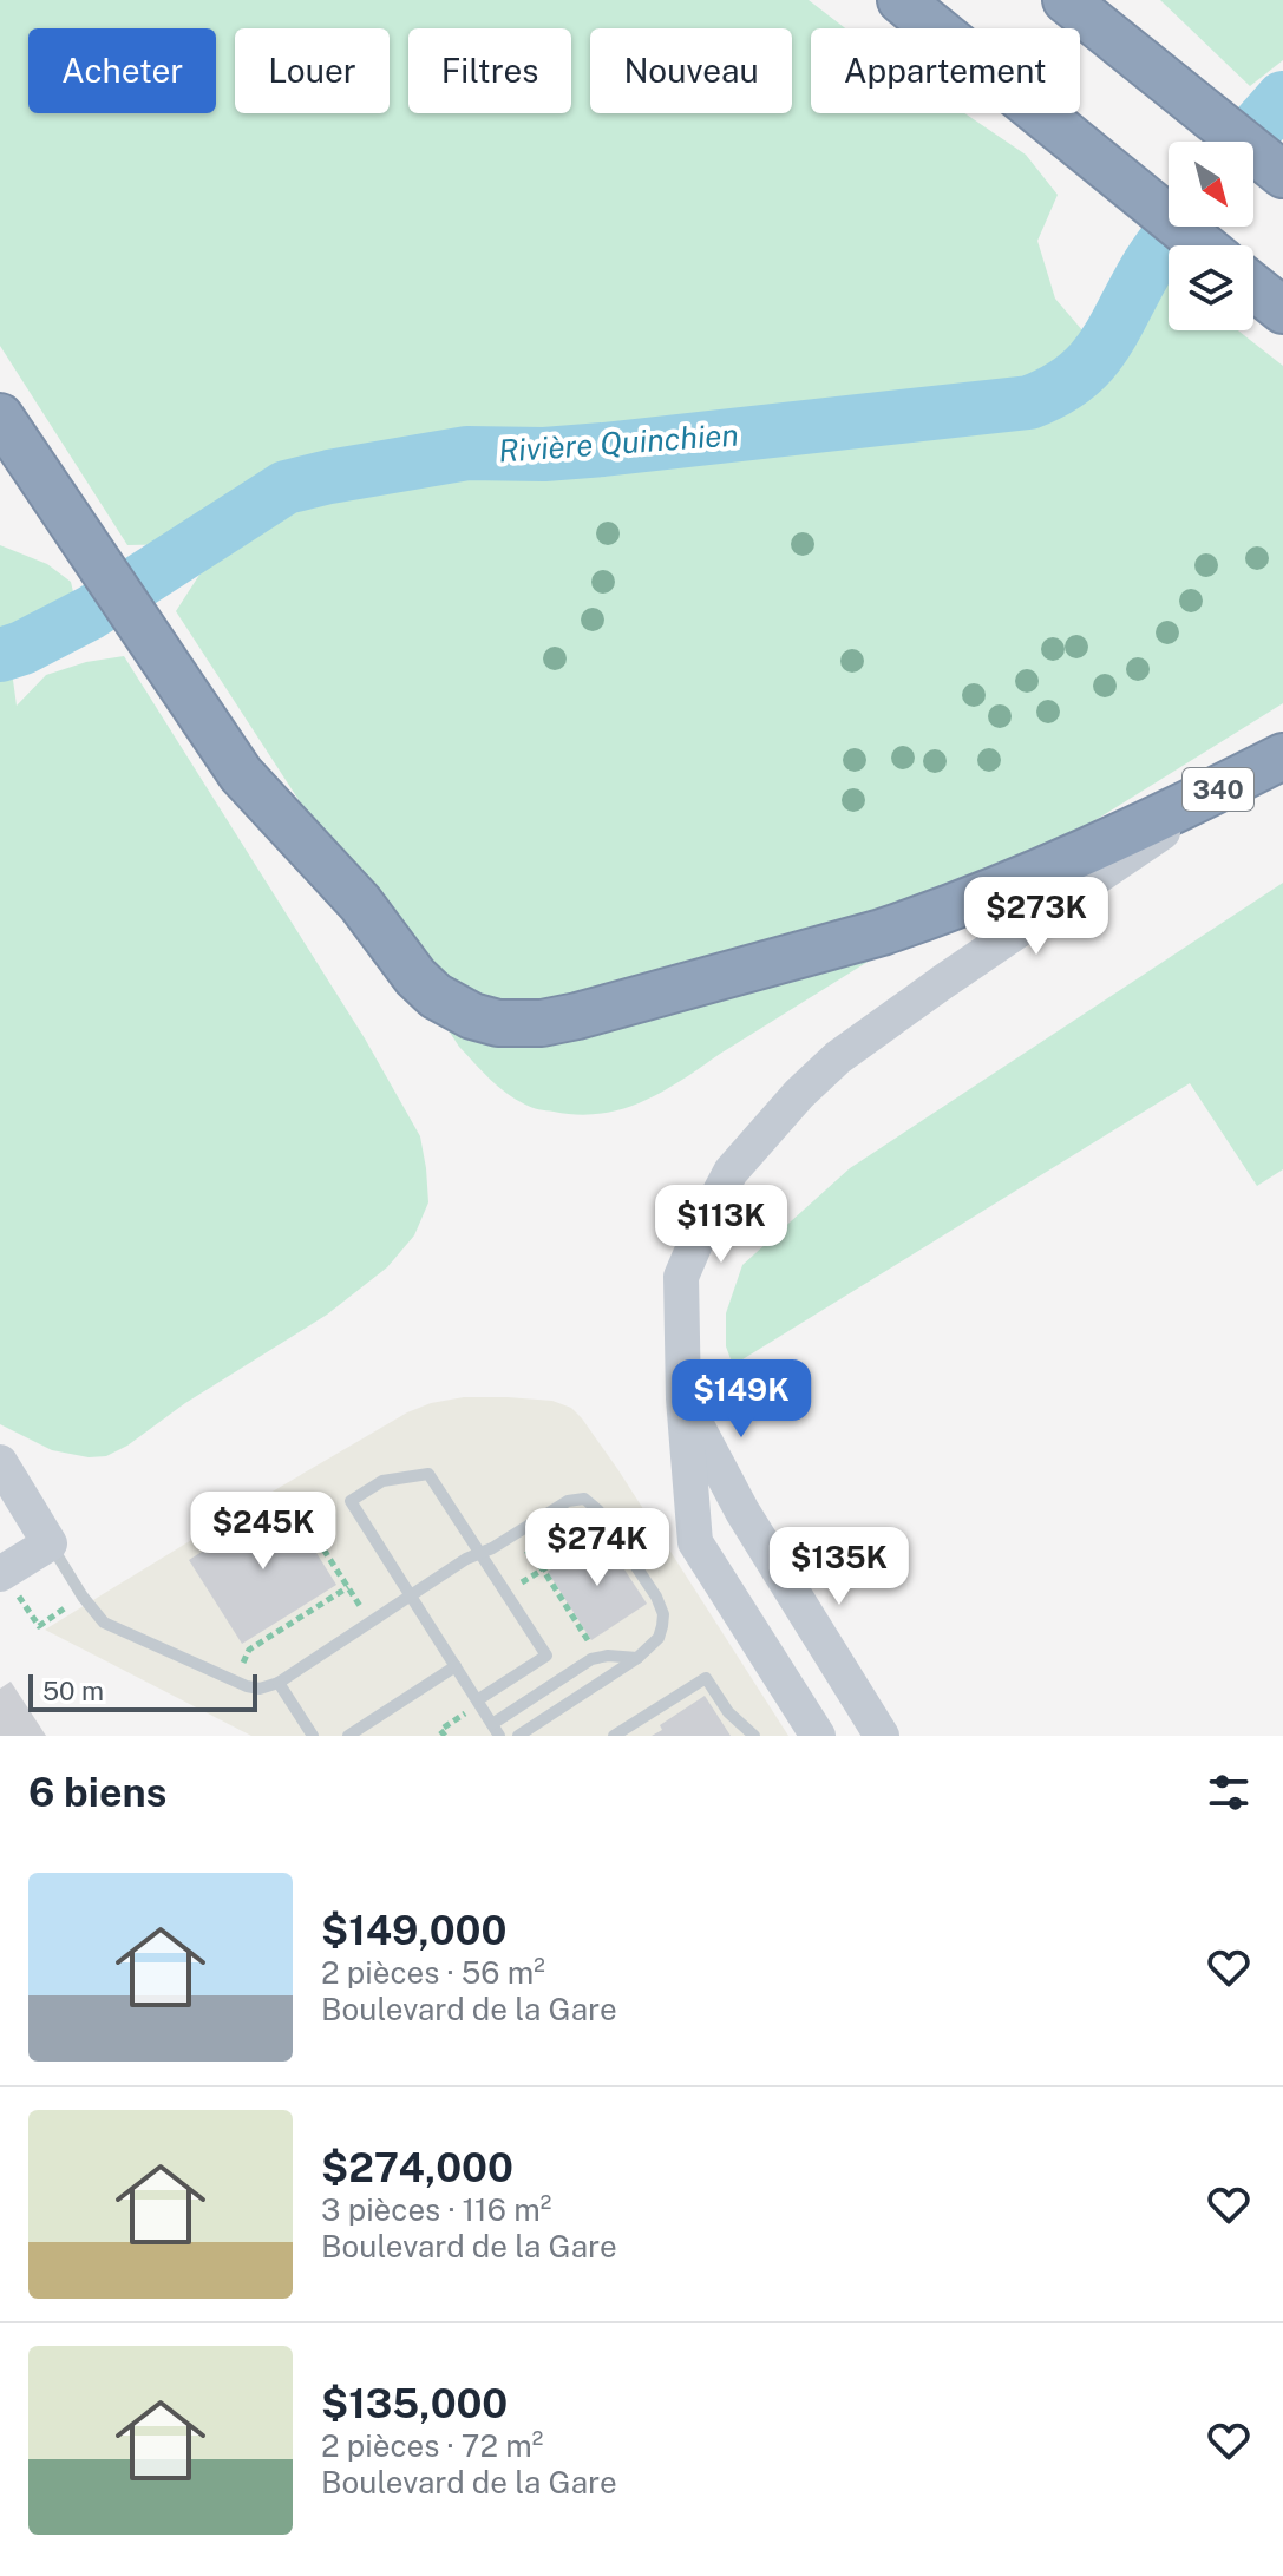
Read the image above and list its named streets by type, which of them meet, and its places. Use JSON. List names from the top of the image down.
{
  "streets": {
    "highway": ["340"]
  },
  "water": ["Rivière Quinchien"],
  "scale_bar": "50 m",
  "north": "bottom right",
  "page": {
    "chip": [
      "Acheter",
      "Louer",
      "Filtres",
      "Nouveau",
      "Appartement"
    ],
    "price": [
      "$273K",
      "$113K",
      "$149K",
      "$245K",
      "$274K",
      "$135K"
    ],
    "scale": "50 m",
    "heading": "6 biens",
    "list": [
      {
        "name": "$149,000",
        "note": "2 pièces · 56 m² · Boulevard de la Gare"
      },
      {
        "name": "$274,000",
        "note": "3 pièces · 116 m² · Boulevard de la Gare"
      },
      {
        "name": "$135,000",
        "note": "2 pièces · 72 m² · Boulevard de la Gare"
      }
    ]
  }
}
